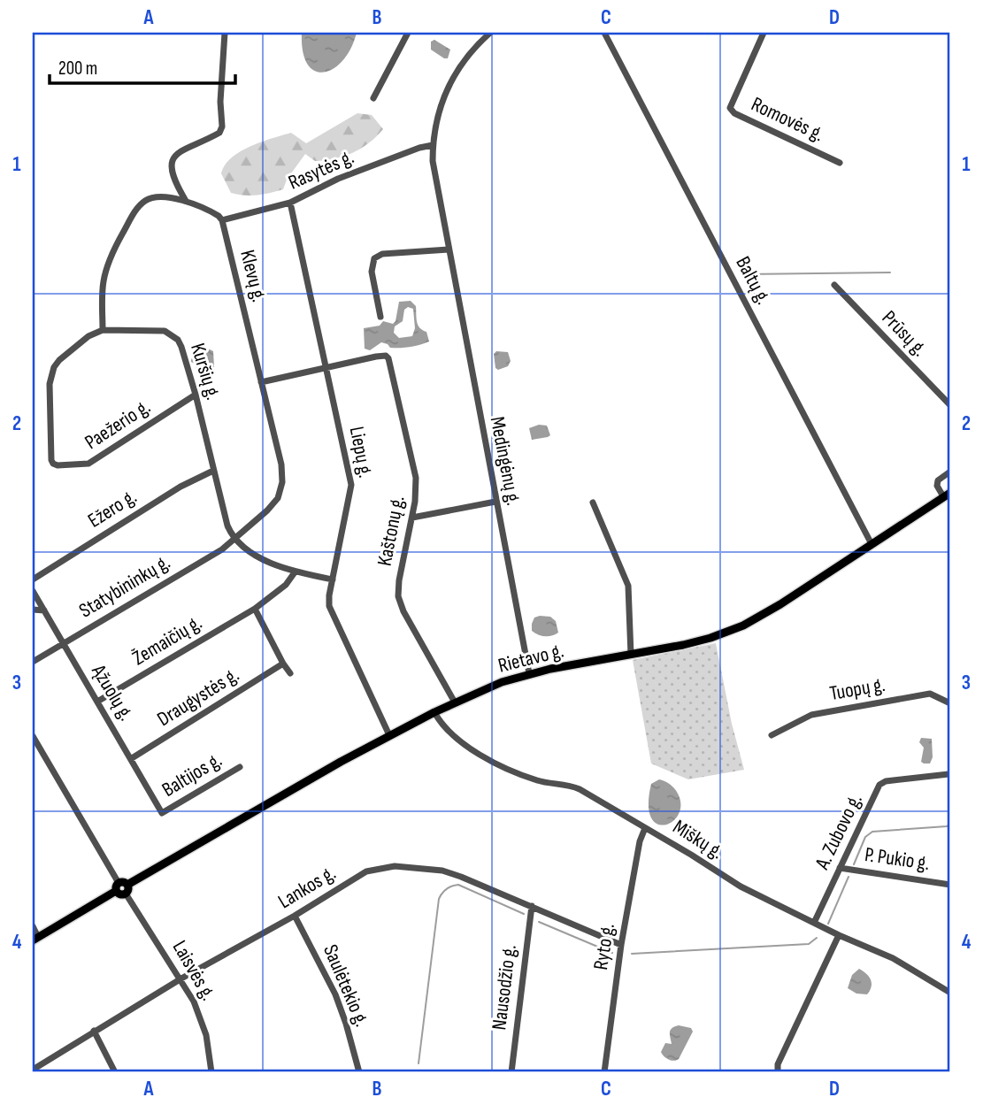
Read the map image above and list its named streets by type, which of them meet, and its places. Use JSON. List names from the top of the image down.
{
  "streets": {
    "main road": ["Rietavo g."],
    "street": [
      "Romovės g.",
      "Rasytės g.",
      "Klevų g.",
      "Baltų g.",
      "Prūsų g.",
      "Kuršių g.",
      "Paežerio g.",
      "Liepų g.",
      "Medingėnų g.",
      "Ežero g.",
      "Kaštonų g.",
      "Statybininkų g.",
      "Žemaičių g.",
      "Tuopų g.",
      "Ąžuolų g.",
      "Draugystės g.",
      "Baltijos g.",
      "A. Zubovo g.",
      "Miškų g.",
      "P. Pukio g.",
      "Lankos g.",
      "Ryto g.",
      "Laisvės g.",
      "Saulėtekio g.",
      "Nausodžio g."
    ]
  },
  "crossings": [
    ["Rasytės g.", "Klevų g."],
    ["Rasytės g.", "Liepų g."],
    ["Rasytės g.", "Medingėnų g."],
    ["Klevų g.", "Kuršių g."],
    ["Klevų g.", "Statybininkų g."],
    ["Baltų g.", "Rietavo g."],
    ["Kuršių g.", "Paežerio g."],
    ["Kuršių g.", "Ežero g."],
    ["Kuršių g.", "Statybininkų g."],
    ["Liepų g.", "Kaštonų g."],
    ["Liepų g.", "Rietavo g."],
    ["Medingėnų g.", "Rietavo g."],
    ["Kaštonų g.", "Rietavo g."],
    ["Statybininkų g.", "Ąžuolų g."],
    ["Žemaičių g.", "Ąžuolų g."],
    ["Rietavo g.", "Miškų g."],
    ["Rietavo g.", "Laisvės g."],
    ["Ąžuolų g.", "Draugystės g."],
    ["Ąžuolų g.", "Baltijos g."],
    ["A. Zubovo g.", "Miškų g."],
    ["A. Zubovo g.", "P. Pukio g."],
    ["Miškų g.", "Ryto g."],
    ["Lankos g.", "Ryto g."],
    ["Lankos g.", "Laisvės g."],
    ["Lankos g.", "Saulėtekio g."],
    ["Lankos g.", "Nausodžio g."]
  ],
  "scale_bar": "200 m",
  "grid": {
    "columns": [
      "A",
      "B",
      "C",
      "D"
    ],
    "rows": [
      "1",
      "2",
      "3",
      "4"
    ]
  }
}
